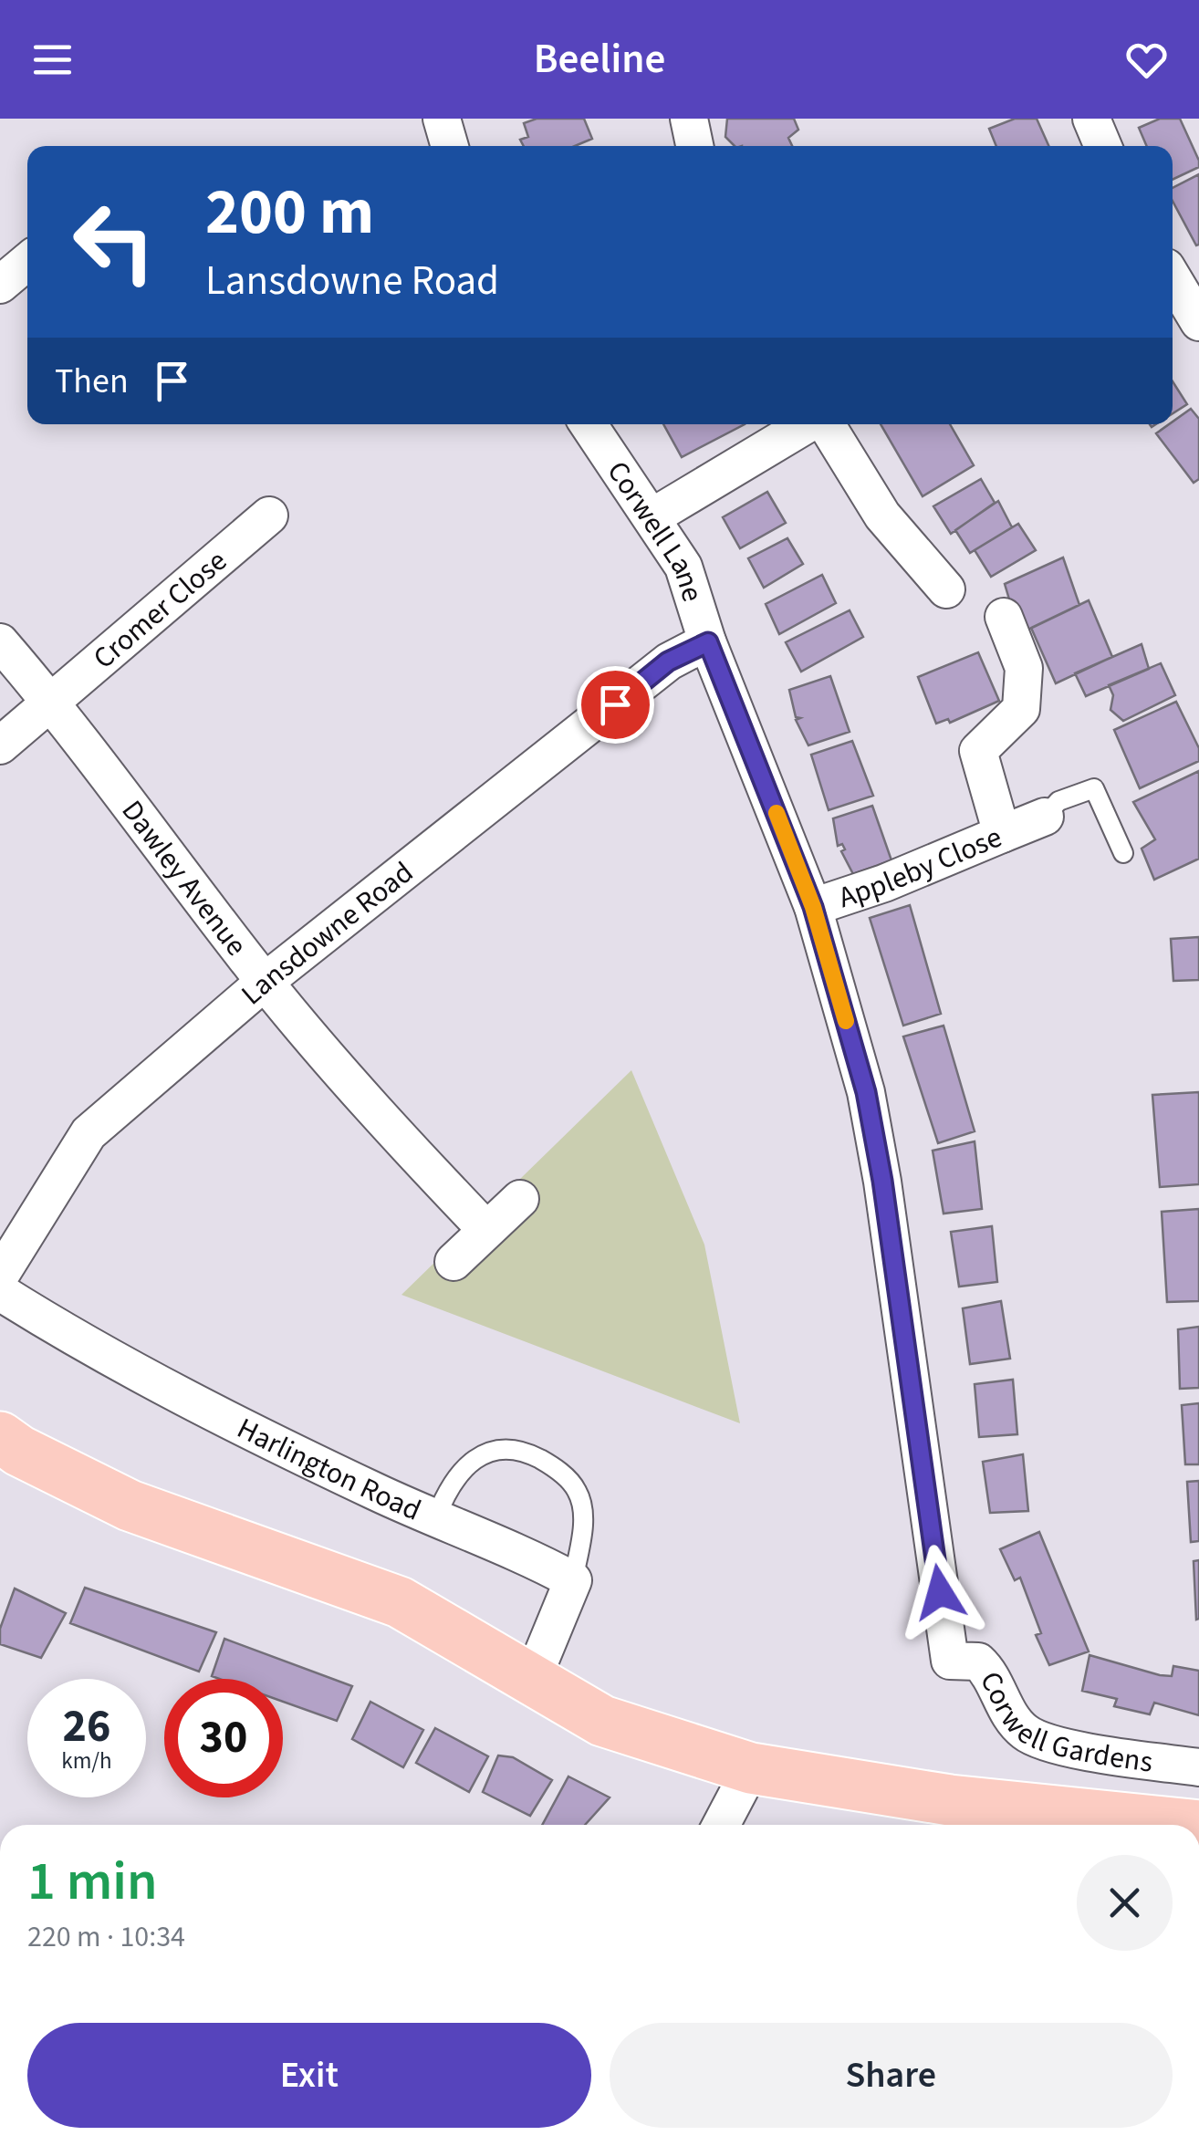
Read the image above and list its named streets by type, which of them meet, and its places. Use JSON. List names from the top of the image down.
{
  "streets": {
    "street": [
      "Corwell Lane",
      "Cromer Close",
      "Appleby Close",
      "Dawley Avenue",
      "Lansdowne Road",
      "Harlington Road",
      "Corwell Gardens"
    ]
  },
  "crossings": [
    ["Corwell Lane", "Appleby Close"],
    ["Corwell Lane", "Lansdowne Road"],
    ["Corwell Lane", "Corwell Gardens"],
    ["Cromer Close", "Dawley Avenue"],
    ["Dawley Avenue", "Lansdowne Road"]
  ],
  "page": {
    "header": "Beeline",
    "turn": ["200 m", "Lansdowne Road"],
    "then": "Then",
    "speed": "26 km/h",
    "limit": "30",
    "heading": ["1 min", "220 m · 10:34"],
    "buttons": ["Exit", "Share"]
  }
}
